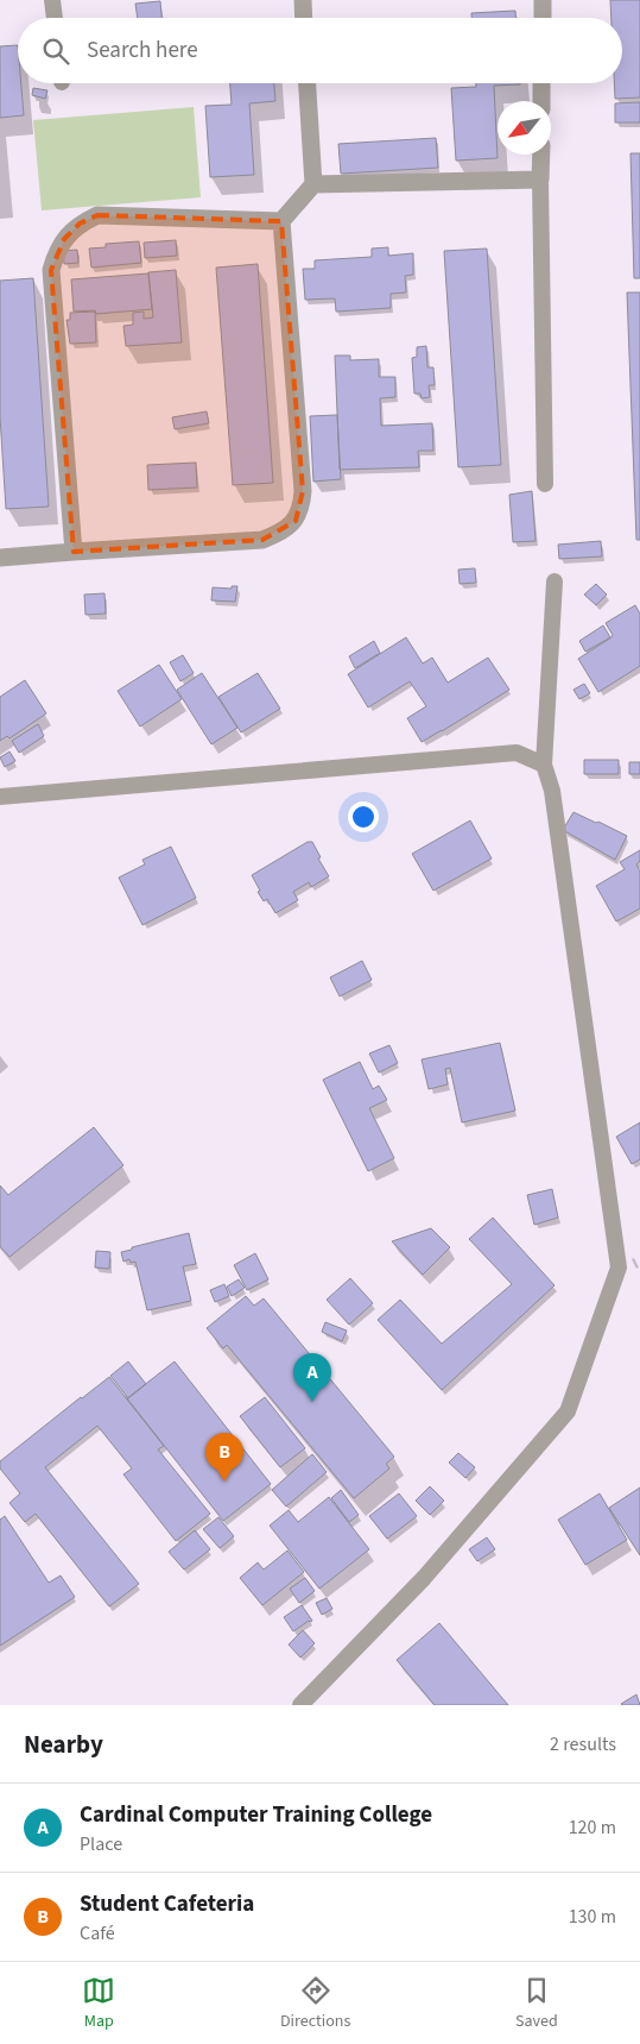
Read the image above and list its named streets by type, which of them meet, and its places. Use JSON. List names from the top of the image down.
{
  "north": "bottom left",
  "page": {
    "search": "Search here",
    "pins": ["A", "B"],
    "heading": ["Nearby", "2 results"],
    "list": [
      {
        "mark": "A",
        "name": "Cardinal Computer Training College",
        "note": "Place",
        "value": "120 m"
      },
      {
        "mark": "B",
        "name": "Student Cafeteria",
        "note": "Café",
        "value": "130 m"
      }
    ],
    "nav": ["Map", "Directions", "Saved"]
  }
}
